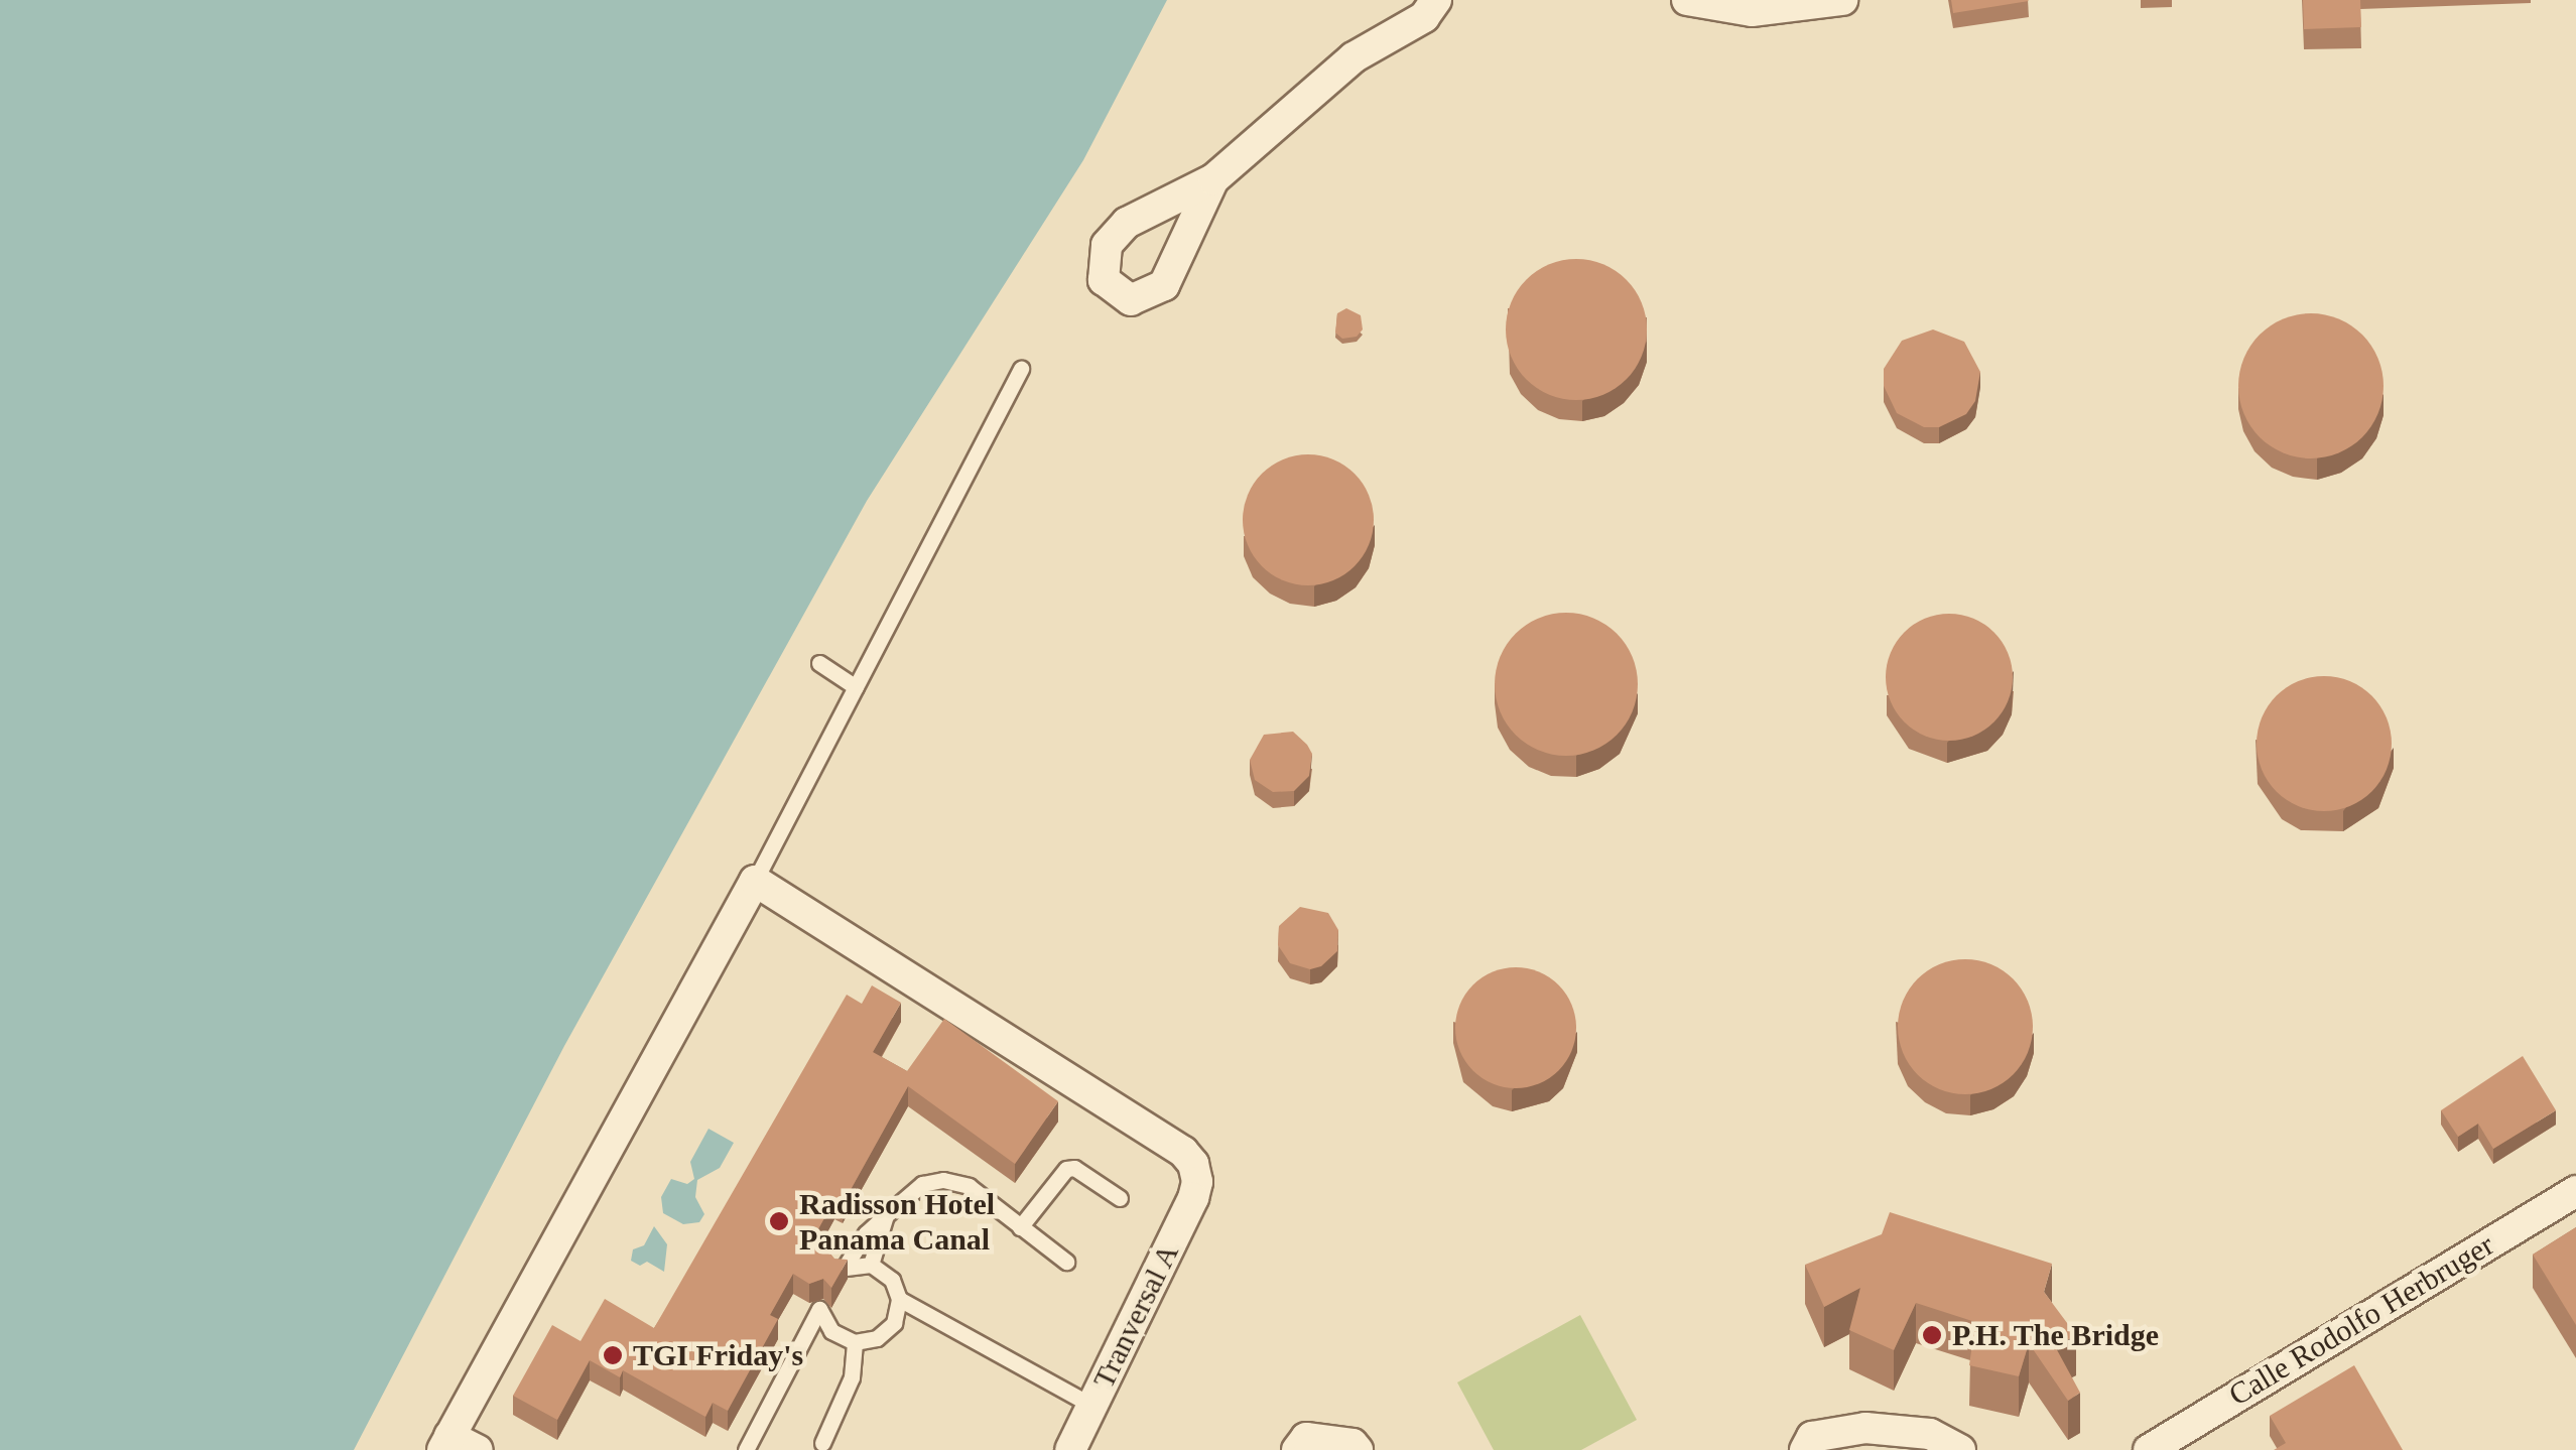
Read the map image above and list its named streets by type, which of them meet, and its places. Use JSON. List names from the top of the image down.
{
  "streets": {
    "street": ["Tranversal A", "Calle Rodolfo Herbruger"]
  },
  "places": ["Radisson Hotel Panama Canal", "P.H. The Bridge", "TGI Friday's"]
}
